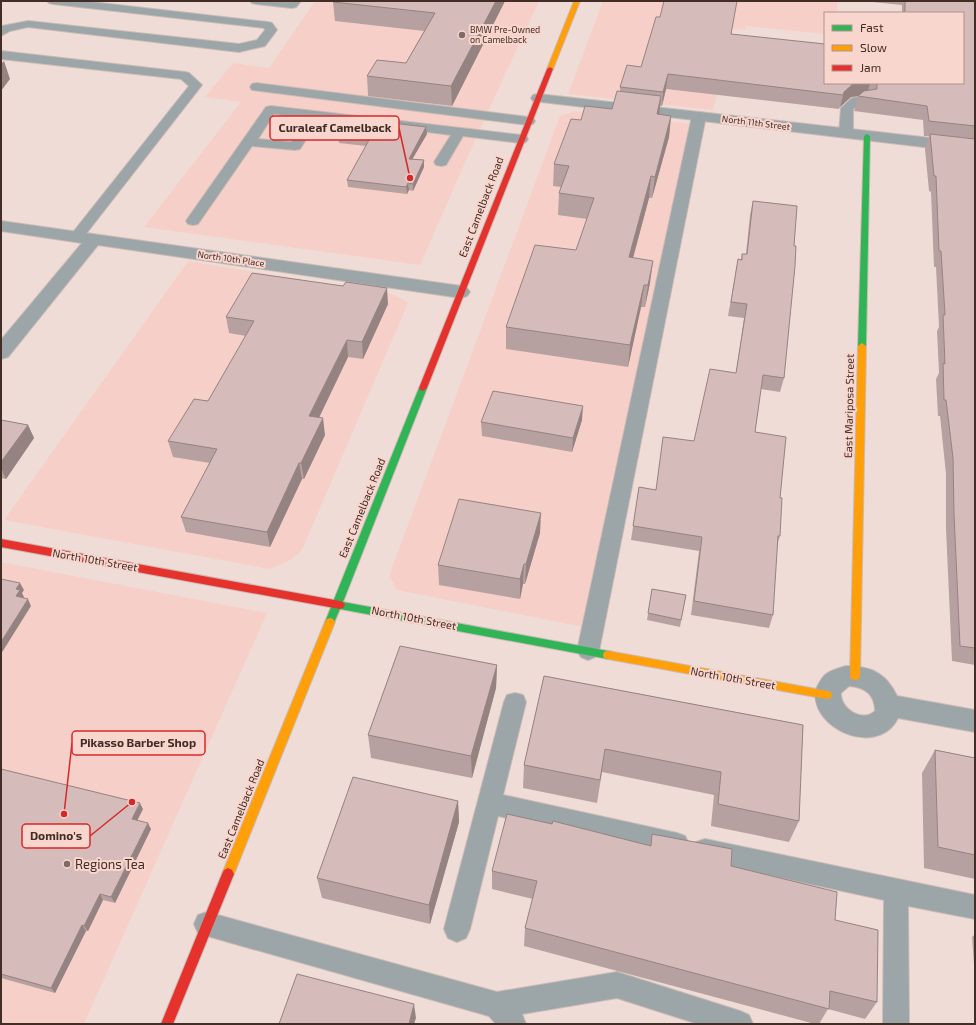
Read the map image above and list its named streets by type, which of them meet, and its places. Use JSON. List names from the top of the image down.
{
  "streets": {
    "street": [
      "North 11th Street",
      "East Camelback Road",
      "North 10th Place",
      "East Mariposa Street",
      "North 10th Street"
    ]
  },
  "crossings": [
    ["North 11th Street", "East Camelback Road"],
    ["North 11th Street", "East Mariposa Street"],
    ["East Camelback Road", "North 10th Place"],
    ["East Camelback Road", "North 10th Street"],
    ["East Mariposa Street", "North 10th Street"]
  ],
  "places": [
    "BMW Pre-Owned on Camelback",
    "Curaleaf Camelback",
    "Domino's",
    "Pikasso Barber Shop",
    "Regions Tea"
  ],
  "legend": ["Fast", "Slow", "Jam"]
}
